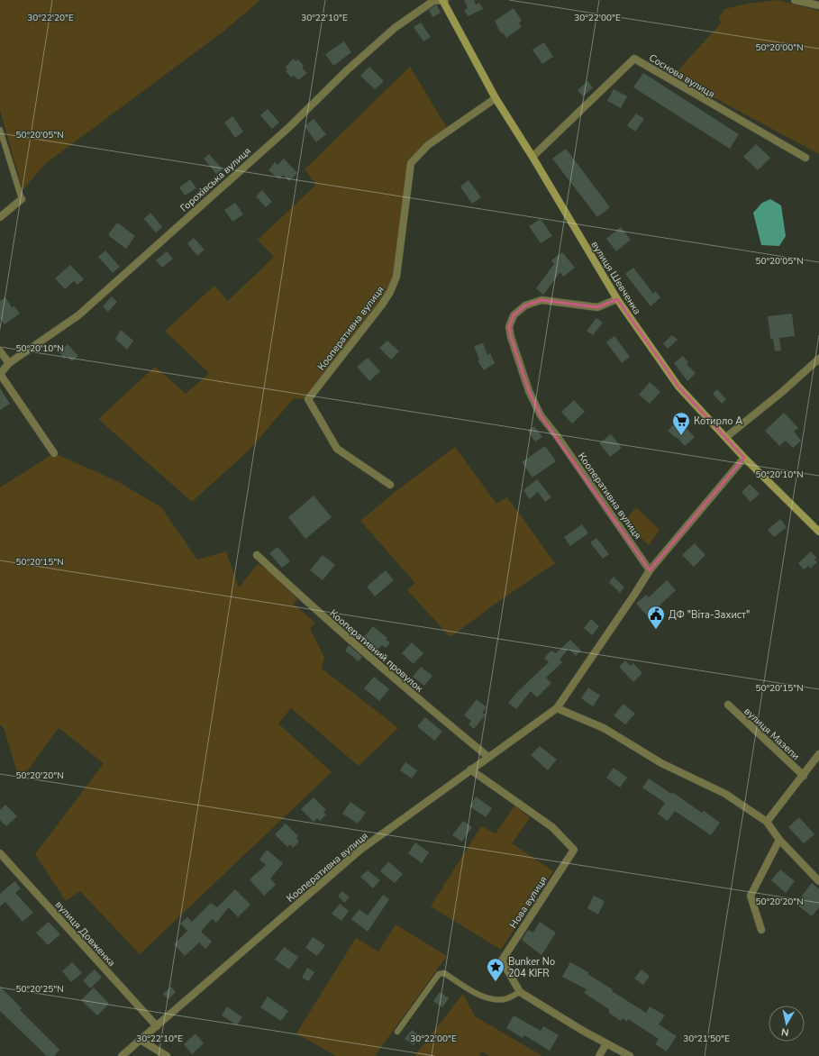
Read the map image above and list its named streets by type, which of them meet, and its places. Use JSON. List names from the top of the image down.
{
  "streets": {
    "street": [
      "Соснова вулиця",
      "Горохівська вулиця",
      "вулиця Шевченка",
      "Кооперативна вулиця",
      "Кооперативний провулок",
      "вулиця Мазепи",
      "Нова вулиця",
      "вулиця Довженка"
    ]
  },
  "crossings": [
    ["Соснова вулиця", "вулиця Шевченка"],
    ["Горохівська вулиця", "вулиця Шевченка"],
    ["вулиця Шевченка", "Кооперативна вулиця"],
    ["Кооперативна вулиця", "Кооперативний провулок"],
    ["Кооперативна вулиця", "Нова вулиця"],
    ["Кооперативна вулиця", "вулиця Довженка"]
  ],
  "places": {
    "supermarket": ["Котирло А"],
    "public building": ["ДФ \"Віта-Захист\""],
    "place": ["Bunker No 204 KIFR"]
  },
  "north": "bottom",
  "coordinates": [
    "30°22'20\"E",
    "30°22'10\"E",
    "30°22'00\"E",
    "50°20'00\"N",
    "50°20'05\"N",
    "50°20'10\"N",
    "50°20'15\"N",
    "50°20'20\"N",
    "50°20'25\"N",
    "30°21'50\"E"
  ]
}
